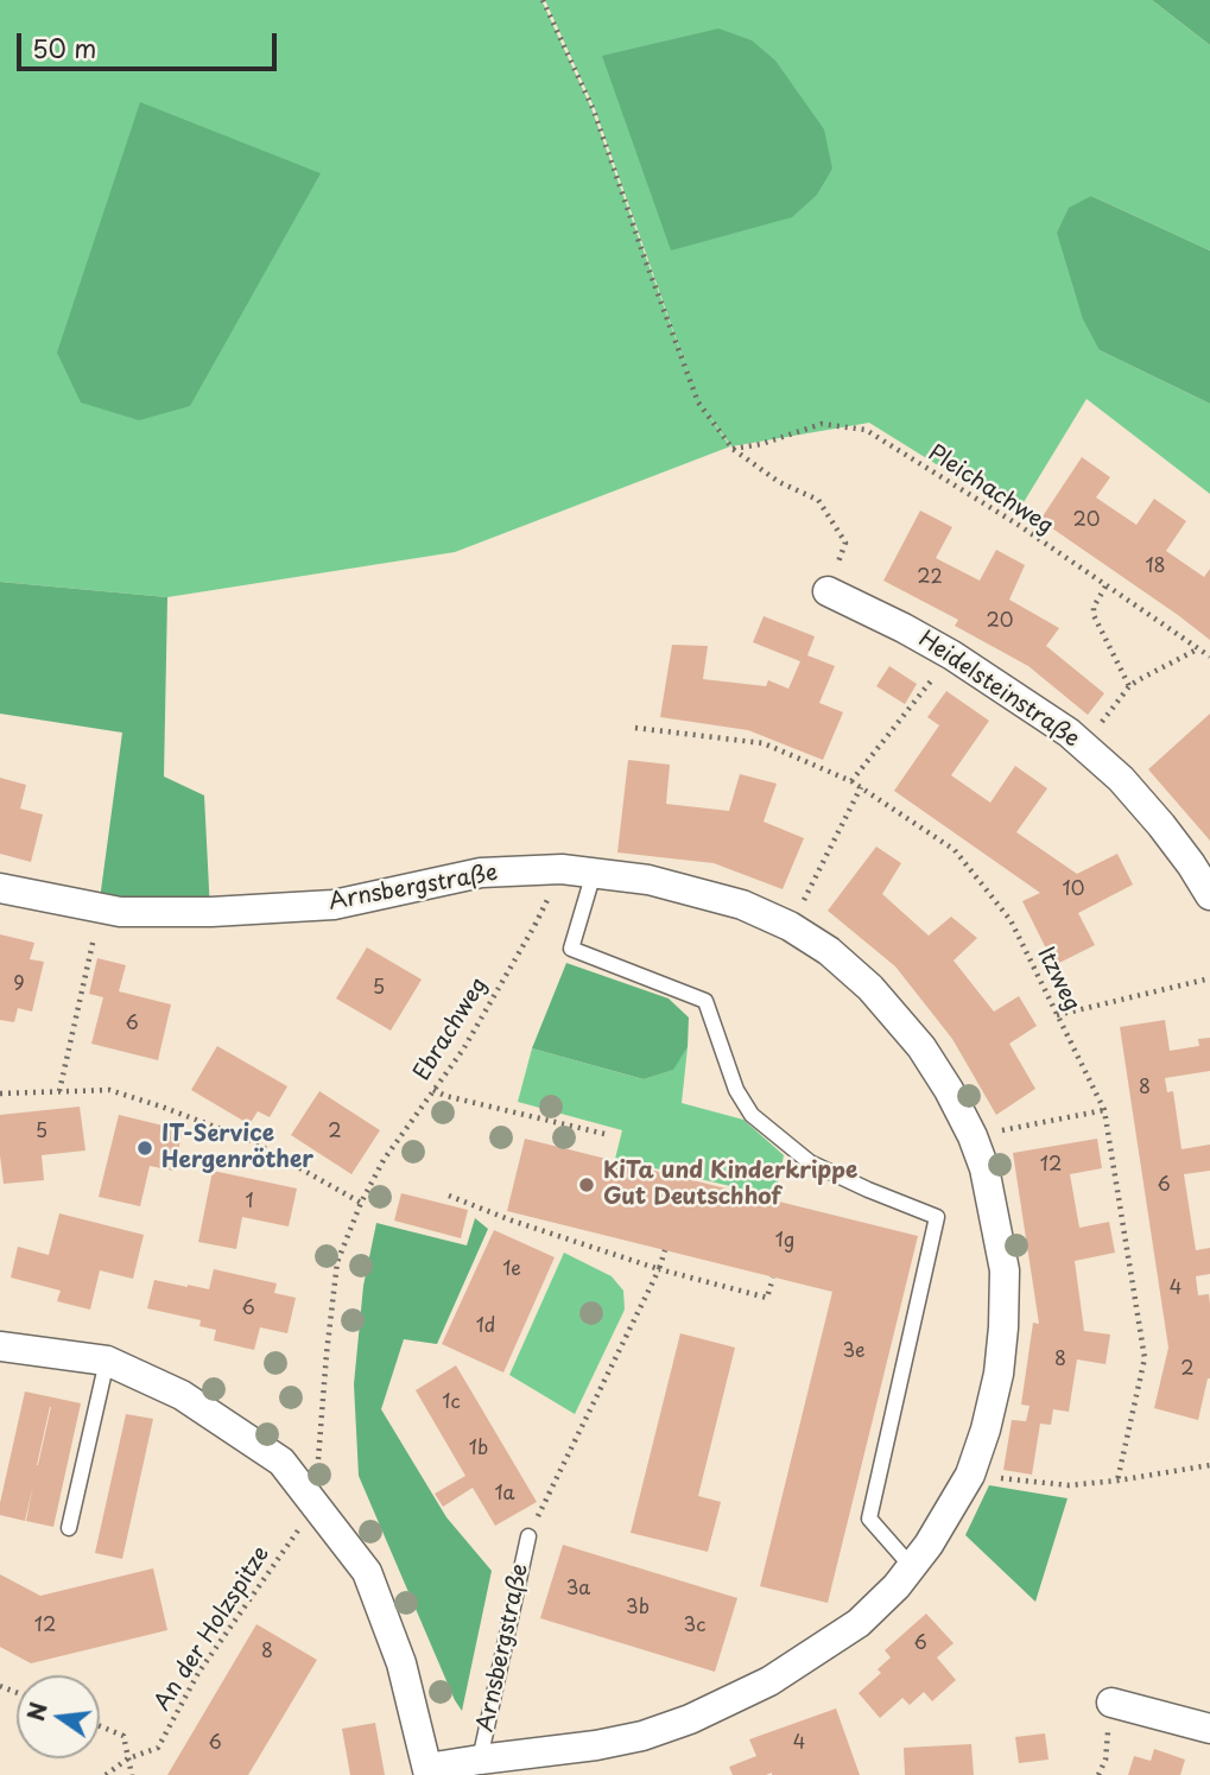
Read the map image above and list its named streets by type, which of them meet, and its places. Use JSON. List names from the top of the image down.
{
  "streets": {
    "street": ["Heidelsteinstraße", "Arnsbergstraße"],
    "path": [
      "Pleichachweg",
      "Itzweg",
      "Ebrachweg",
      "An der Holzspitze"
    ]
  },
  "crossings": [
    ["Arnsbergstraße", "Ebrachweg"],
    ["Ebrachweg", "An der Holzspitze"]
  ],
  "places": ["IT-Service Hergenröther", "KiTa und Kinderkrippe Gut Deutschhof"],
  "house_numbers": [
    "20",
    "18",
    "22",
    "20",
    "10",
    "9",
    "5",
    "6",
    "8",
    "5",
    "2",
    "12",
    "6",
    "1",
    "1g",
    "1e",
    "4",
    "6",
    "1d",
    "3e",
    "8",
    "2",
    "1c",
    "1b",
    "1a",
    "3a",
    "3b",
    "12",
    "3c",
    "6",
    "8",
    "6",
    "4"
  ],
  "scale_bar": "50 m",
  "north": "left"
}
